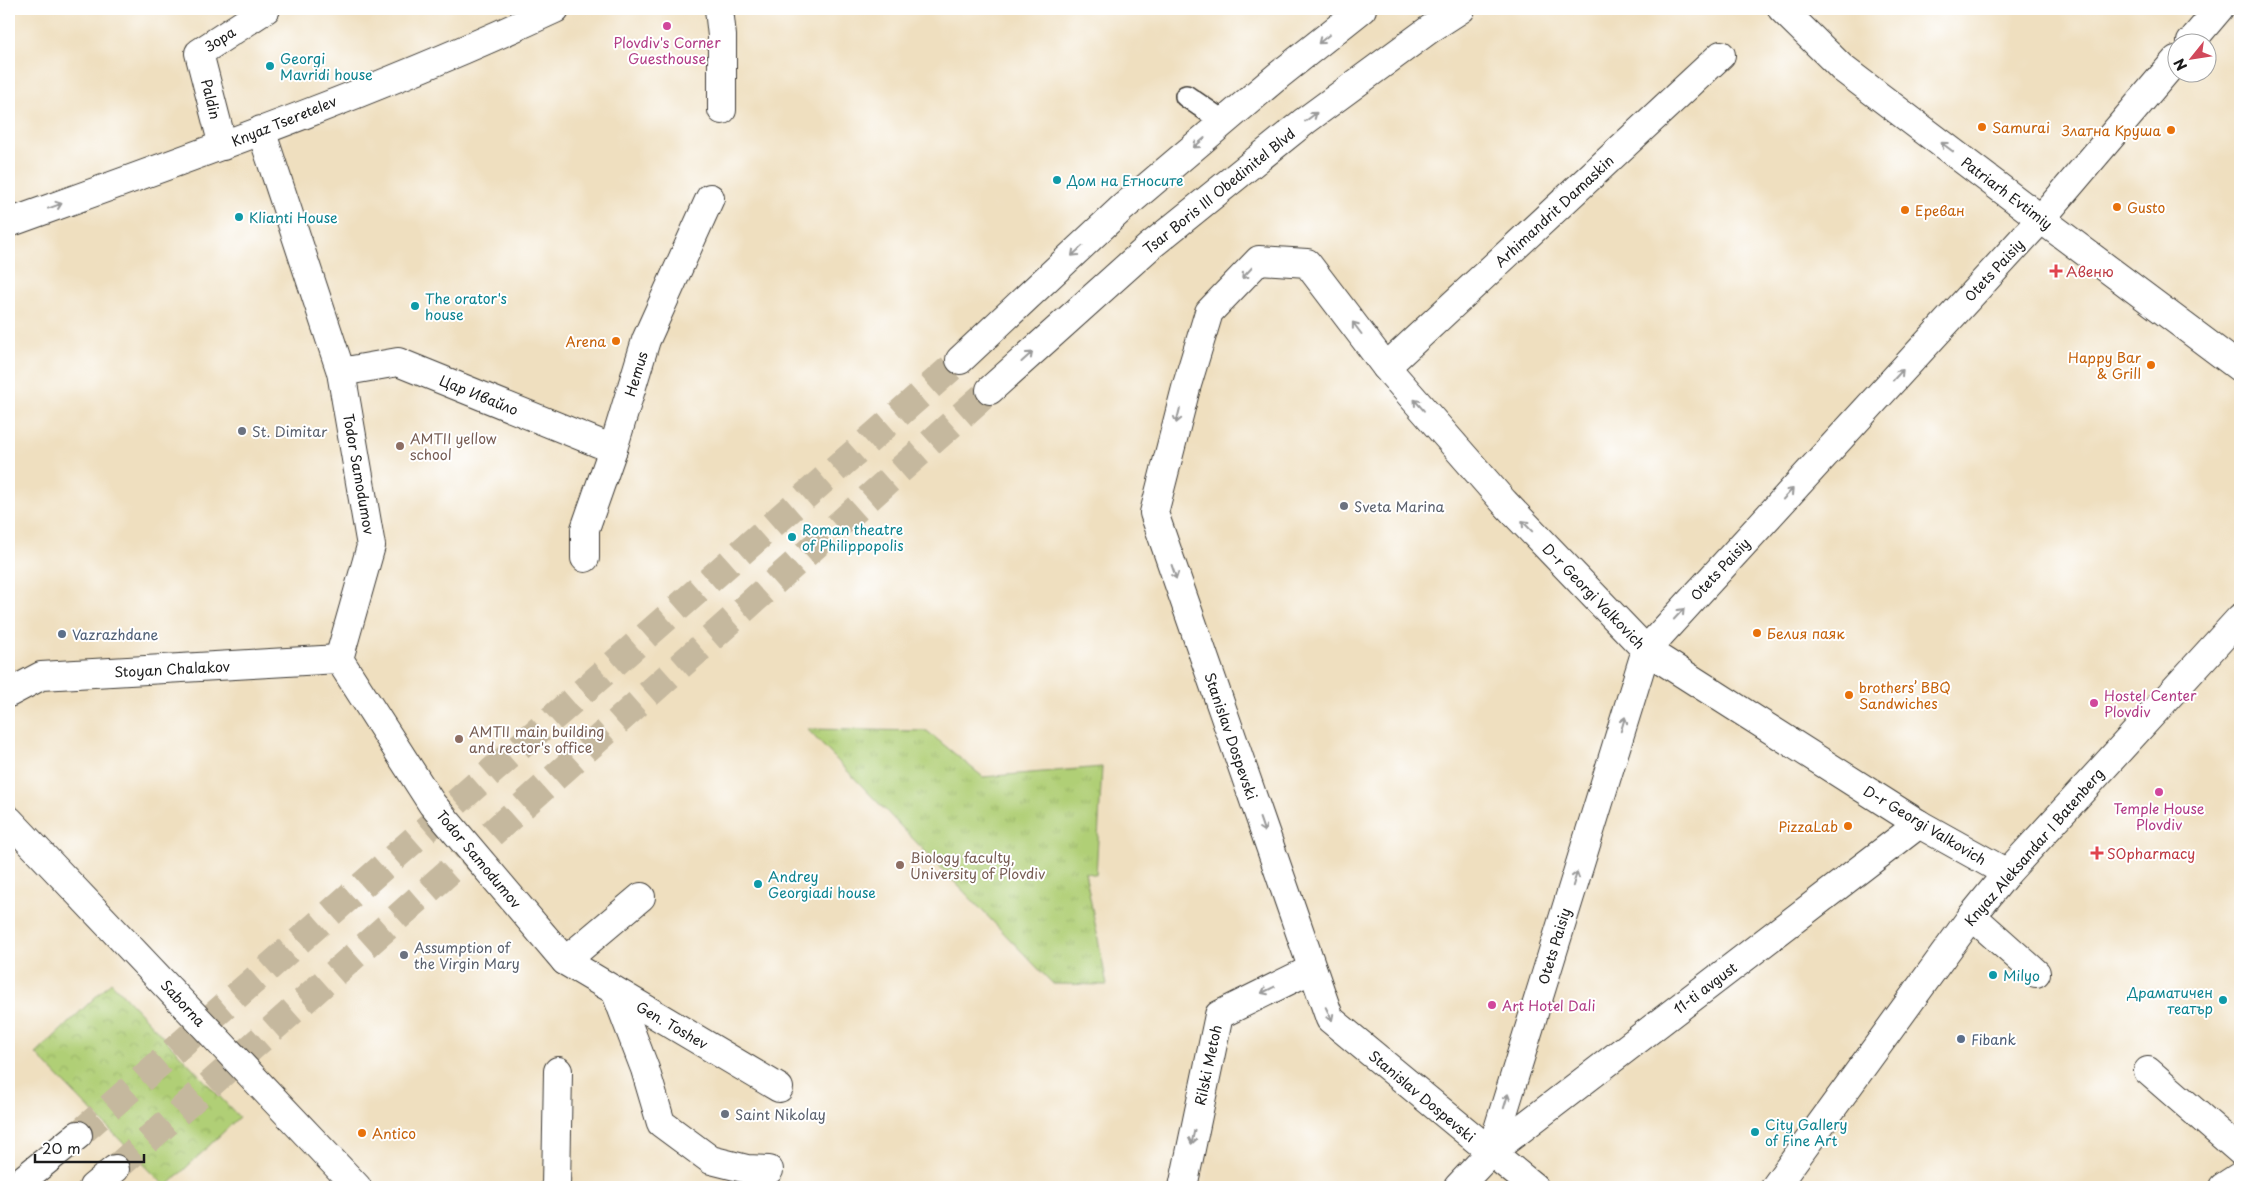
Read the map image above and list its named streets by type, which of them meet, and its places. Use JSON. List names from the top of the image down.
{
  "streets": {
    "street": [
      "Зора",
      "Paldin",
      "Knyaz Tseretelev",
      "Tsar Boris III Obedinitel Blvd",
      "Patriarh Evtimiy",
      "Arhimandrit Damaskin",
      "Otets Paisiy",
      "Hemus",
      "Цар Ивайло",
      "Todor Samodumov",
      "D-r Georgi Valkovich",
      "Stoyan Chalakov",
      "Stanislav Dospevski",
      "Knyaz Aleksandar I Batenberg",
      "11-ti avgust",
      "Saborna",
      "Gen. Toshev",
      "Rilski Metoh"
    ]
  },
  "crossings": [
    ["Зора", "Paldin"],
    ["Paldin", "Knyaz Tseretelev"],
    ["Knyaz Tseretelev", "Todor Samodumov"],
    ["Patriarh Evtimiy", "Otets Paisiy"],
    ["Arhimandrit Damaskin", "D-r Georgi Valkovich"],
    ["Otets Paisiy", "D-r Georgi Valkovich"],
    ["Otets Paisiy", "Stanislav Dospevski"],
    ["Otets Paisiy", "11-ti avgust"],
    ["Hemus", "Цар Ивайло"],
    ["Цар Ивайло", "Todor Samodumov"],
    ["Todor Samodumov", "Stoyan Chalakov"],
    ["Todor Samodumov", "Gen. Toshev"],
    ["D-r Georgi Valkovich", "Stanislav Dospevski"],
    ["D-r Georgi Valkovich", "Knyaz Aleksandar I Batenberg"],
    ["D-r Georgi Valkovich", "11-ti avgust"],
    ["Stanislav Dospevski", "11-ti avgust"],
    ["Stanislav Dospevski", "Rilski Metoh"]
  ],
  "one_way": [
    "Knyaz Tseretelev",
    "Patriarh Evtimiy",
    "Otets Paisiy",
    "D-r Georgi Valkovich",
    "Stanislav Dospevski",
    "Rilski Metoh"
  ],
  "places": {
    "other": [
      "Plovdiv's Corner Guesthouse",
      "Georgi Mavridi house",
      "Samurai",
      "Златна Круша",
      "Дом на Етносите",
      "Gusto",
      "Ереван",
      "Klianti House",
      "The orator's house",
      "Arena",
      "Happy Bar & Grill",
      "St. Dimitar",
      "AMTII yellow school",
      "Sveta Marina",
      "Roman theatre of Philippopolis",
      "Белия паяк",
      "Vazrazhdane",
      "brothers’ BBQ Sandwiches",
      "Hostel Center Plovdiv",
      "AMTII main building and rector's office",
      "Temple House Plovdiv",
      "PizzaLab",
      "Biology faculty, University of Plovdiv",
      "Andrey Georgiadi house",
      "Assumption of the Virgin Mary",
      "Milyo",
      "Драматичен театър",
      "Art Hotel Dali",
      "Fibank",
      "Saint Nikolay",
      "City Gallery of Fine Art",
      "Antico"
    ],
    "health": ["Авеню", "SOpharmacy"]
  },
  "scale_bar": "20 m",
  "north": "bottom left"
}
